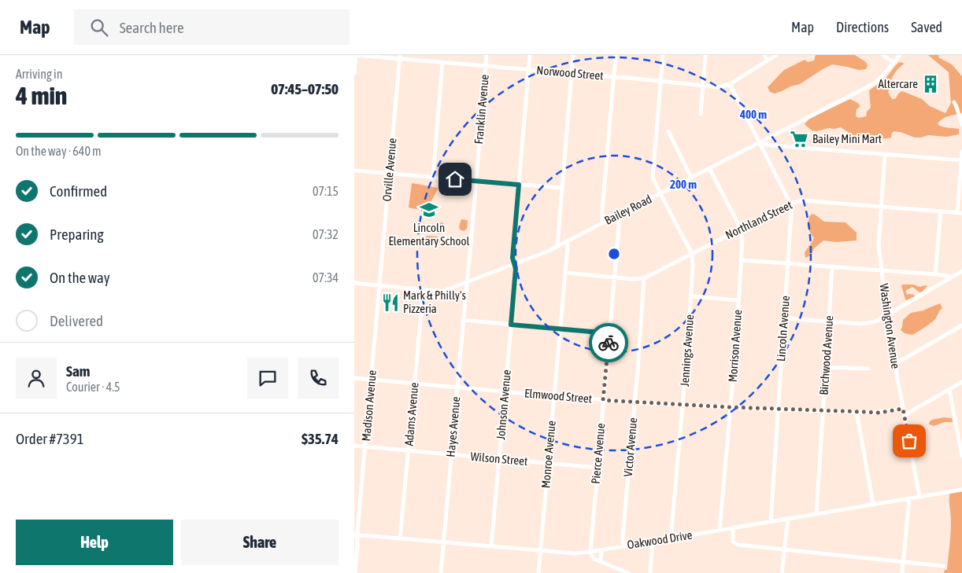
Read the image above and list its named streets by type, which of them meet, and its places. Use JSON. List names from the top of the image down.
{
  "streets": {
    "street": [
      "Norwood Street",
      "Franklin Avenue",
      "Orville Avenue",
      "Bailey Road",
      "Northland Street",
      "Washington Avenue",
      "Lincoln Avenue",
      "Morrison Avenue",
      "Jennings Avenue",
      "Birchwood Avenue",
      "Elmwood Street",
      "Johnson Avenue",
      "Madison Avenue",
      "Adams Avenue",
      "Hayes Avenue",
      "Victor Avenue",
      "Pierce Avenue",
      "Monroe Avenue",
      "Wilson Street",
      "Oakwood Drive"
    ]
  },
  "crossings": [
    ["Norwood Street", "Franklin Avenue"],
    ["Norwood Street", "Orville Avenue"],
    ["Norwood Street", "Lincoln Avenue"],
    ["Norwood Street", "Jennings Avenue"],
    ["Norwood Street", "Johnson Avenue"],
    ["Franklin Avenue", "Bailey Road"],
    ["Franklin Avenue", "Hayes Avenue"],
    ["Orville Avenue", "Bailey Road"],
    ["Orville Avenue", "Madison Avenue"],
    ["Bailey Road", "Lincoln Avenue"],
    ["Bailey Road", "Morrison Avenue"],
    ["Bailey Road", "Jennings Avenue"],
    ["Bailey Road", "Johnson Avenue"],
    ["Bailey Road", "Madison Avenue"],
    ["Bailey Road", "Adams Avenue"],
    ["Bailey Road", "Hayes Avenue"],
    ["Bailey Road", "Pierce Avenue"],
    ["Bailey Road", "Monroe Avenue"],
    ["Northland Street", "Washington Avenue"],
    ["Northland Street", "Lincoln Avenue"],
    ["Northland Street", "Morrison Avenue"],
    ["Northland Street", "Jennings Avenue"],
    ["Northland Street", "Victor Avenue"],
    ["Northland Street", "Pierce Avenue"],
    ["Northland Street", "Monroe Avenue"],
    ["Washington Avenue", "Elmwood Street"],
    ["Washington Avenue", "Oakwood Drive"],
    ["Lincoln Avenue", "Elmwood Street"],
    ["Lincoln Avenue", "Oakwood Drive"],
    ["Morrison Avenue", "Elmwood Street"],
    ["Morrison Avenue", "Oakwood Drive"],
    ["Jennings Avenue", "Elmwood Street"],
    ["Jennings Avenue", "Oakwood Drive"],
    ["Birchwood Avenue", "Elmwood Street"],
    ["Birchwood Avenue", "Oakwood Drive"],
    ["Elmwood Street", "Johnson Avenue"],
    ["Elmwood Street", "Madison Avenue"],
    ["Elmwood Street", "Adams Avenue"],
    ["Elmwood Street", "Hayes Avenue"],
    ["Elmwood Street", "Victor Avenue"],
    ["Elmwood Street", "Pierce Avenue"],
    ["Elmwood Street", "Monroe Avenue"],
    ["Johnson Avenue", "Wilson Street"],
    ["Johnson Avenue", "Oakwood Drive"],
    ["Madison Avenue", "Wilson Street"],
    ["Madison Avenue", "Oakwood Drive"],
    ["Adams Avenue", "Wilson Street"],
    ["Adams Avenue", "Oakwood Drive"],
    ["Hayes Avenue", "Wilson Street"],
    ["Hayes Avenue", "Oakwood Drive"],
    ["Victor Avenue", "Oakwood Drive"],
    ["Pierce Avenue", "Wilson Street"],
    ["Pierce Avenue", "Oakwood Drive"],
    ["Monroe Avenue", "Wilson Street"],
    ["Monroe Avenue", "Oakwood Drive"]
  ],
  "places": {
    "building": ["Altercare"],
    "supermarket": ["Bailey Mini Mart"],
    "school or university": ["Lincoln Elementary School"],
    "restaurant": ["Mark & Philly's Pizzeria"]
  },
  "page": {
    "header": "Map",
    "search": "Search here",
    "nav": ["Map", "Directions", "Saved"],
    "heading": ["4 min", "Arriving in", "07:45–07:50"],
    "panel": [
      "Sam",
      "Courier · 4.5",
      "Order #7391",
      "$35.74"
    ],
    "bar": "On the way · 640 m",
    "list": [
      ["Confirmed", "07:15"],
      ["Preparing", "07:32"],
      ["On the way", "07:34"],
      "Delivered"
    ],
    "buttons": ["Help", "Share"]
  },
  "rings": ["400 m", "200 m"]
}
